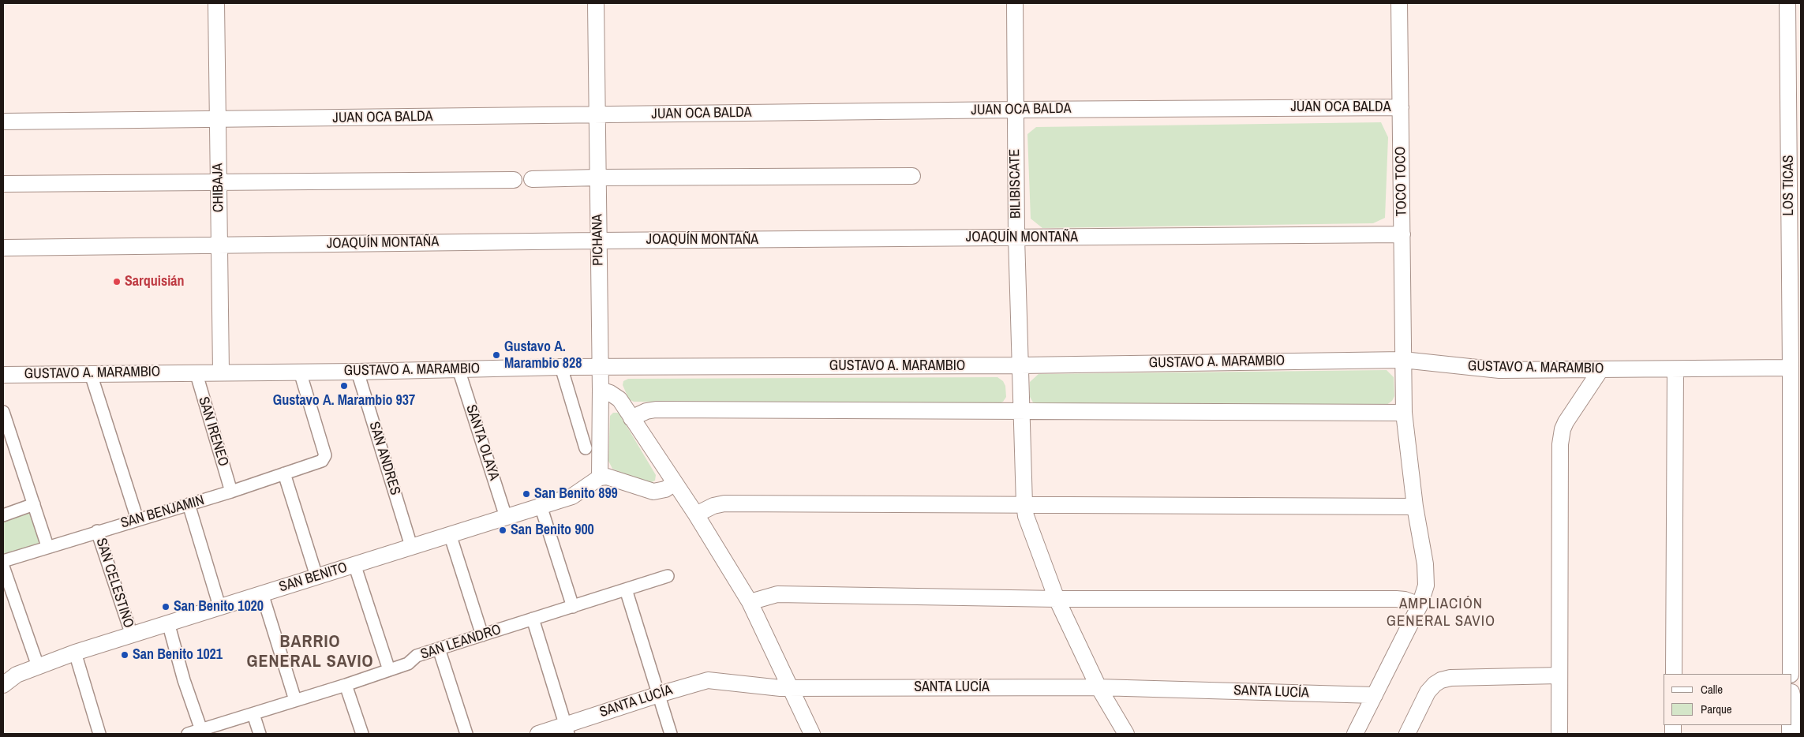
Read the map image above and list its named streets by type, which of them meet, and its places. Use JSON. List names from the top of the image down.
{
  "streets": {
    "street": [
      "JUAN OCA BALDA",
      "TOCO TOCO",
      "BILIBISCATE",
      "LOS TICAS",
      "CHIBAJA",
      "JOAQUÍN MONTAÑA",
      "PICHANA",
      "GUSTAVO A. MARAMBIO",
      "SAN IRENEO",
      "SANTA OLAYA",
      "SAN ANDRES",
      "SAN BENJAMIN",
      "SAN BENITO",
      "SAN CELESTINO",
      "SAN LEANDRO",
      "SANTA LUCÍA"
    ]
  },
  "crossings": [
    ["JUAN OCA BALDA", "TOCO TOCO"],
    ["JUAN OCA BALDA", "BILIBISCATE"],
    ["JUAN OCA BALDA", "CHIBAJA"],
    ["JUAN OCA BALDA", "PICHANA"],
    ["TOCO TOCO", "JOAQUÍN MONTAÑA"],
    ["TOCO TOCO", "GUSTAVO A. MARAMBIO"],
    ["TOCO TOCO", "SANTA LUCÍA"],
    ["BILIBISCATE", "JOAQUÍN MONTAÑA"],
    ["BILIBISCATE", "GUSTAVO A. MARAMBIO"],
    ["BILIBISCATE", "SANTA LUCÍA"],
    ["LOS TICAS", "GUSTAVO A. MARAMBIO"],
    ["CHIBAJA", "JOAQUÍN MONTAÑA"],
    ["CHIBAJA", "GUSTAVO A. MARAMBIO"],
    ["JOAQUÍN MONTAÑA", "PICHANA"],
    ["PICHANA", "GUSTAVO A. MARAMBIO"],
    ["PICHANA", "SAN BENITO"],
    ["GUSTAVO A. MARAMBIO", "SAN IRENEO"],
    ["GUSTAVO A. MARAMBIO", "SANTA OLAYA"],
    ["GUSTAVO A. MARAMBIO", "SAN ANDRES"],
    ["GUSTAVO A. MARAMBIO", "SAN BENJAMIN"],
    ["SAN IRENEO", "SAN BENJAMIN"],
    ["SANTA OLAYA", "SAN BENITO"],
    ["SAN ANDRES", "SAN BENITO"],
    ["SAN BENJAMIN", "SAN CELESTINO"],
    ["SAN BENITO", "SAN CELESTINO"]
  ],
  "districts": ["AMPLIACIÓN GENERAL SAVIO", "BARRIO GENERAL SAVIO"],
  "places": [
    "Sarquisián",
    "Gustavo A. Marambio 828",
    "Gustavo A. Marambio 937",
    "San Benito 899",
    "San Benito 900",
    "San Benito 1020",
    "San Benito 1021"
  ],
  "legend": ["Calle", "Parque"]
}
